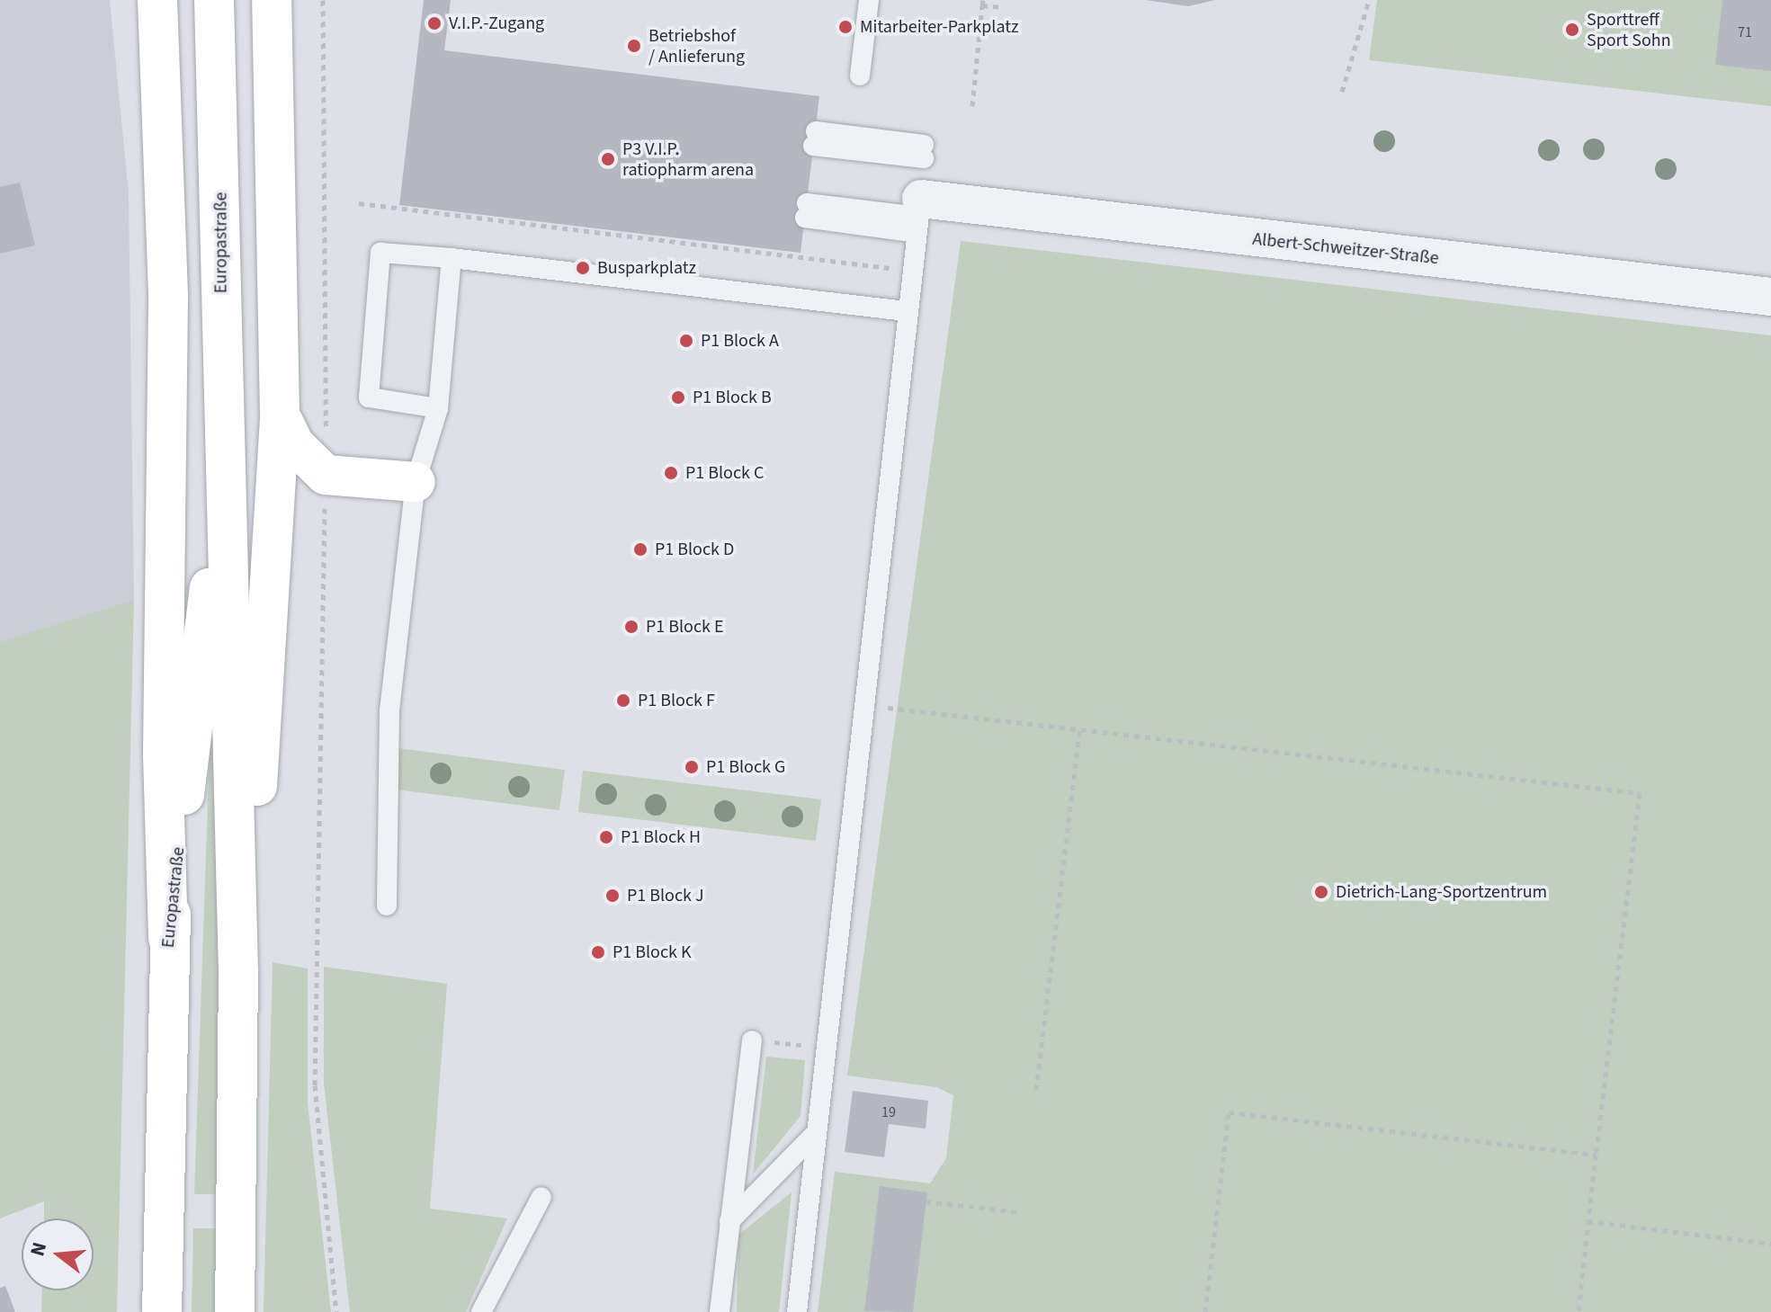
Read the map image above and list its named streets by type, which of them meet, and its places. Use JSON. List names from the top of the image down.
{
  "streets": {
    "main road": ["Europastraße"],
    "street": ["Albert-Schweitzer-Straße"]
  },
  "places": [
    "V.I.P.-Zugang",
    "Mitarbeiter-Parkplatz",
    "Sporttreff Sport Sohn",
    "Betriebshof / Anlieferung",
    "P3 V.I.P. ratiopharm arena",
    "Busparkplatz",
    "P1 Block A",
    "P1 Block B",
    "P1 Block C",
    "P1 Block D",
    "P1 Block E",
    "P1 Block F",
    "P1 Block G",
    "P1 Block H",
    "Dietrich-Lang-Sportzentrum",
    "P1 Block J",
    "P1 Block K"
  ],
  "house_numbers": ["71", "19"],
  "north": "left"
}
